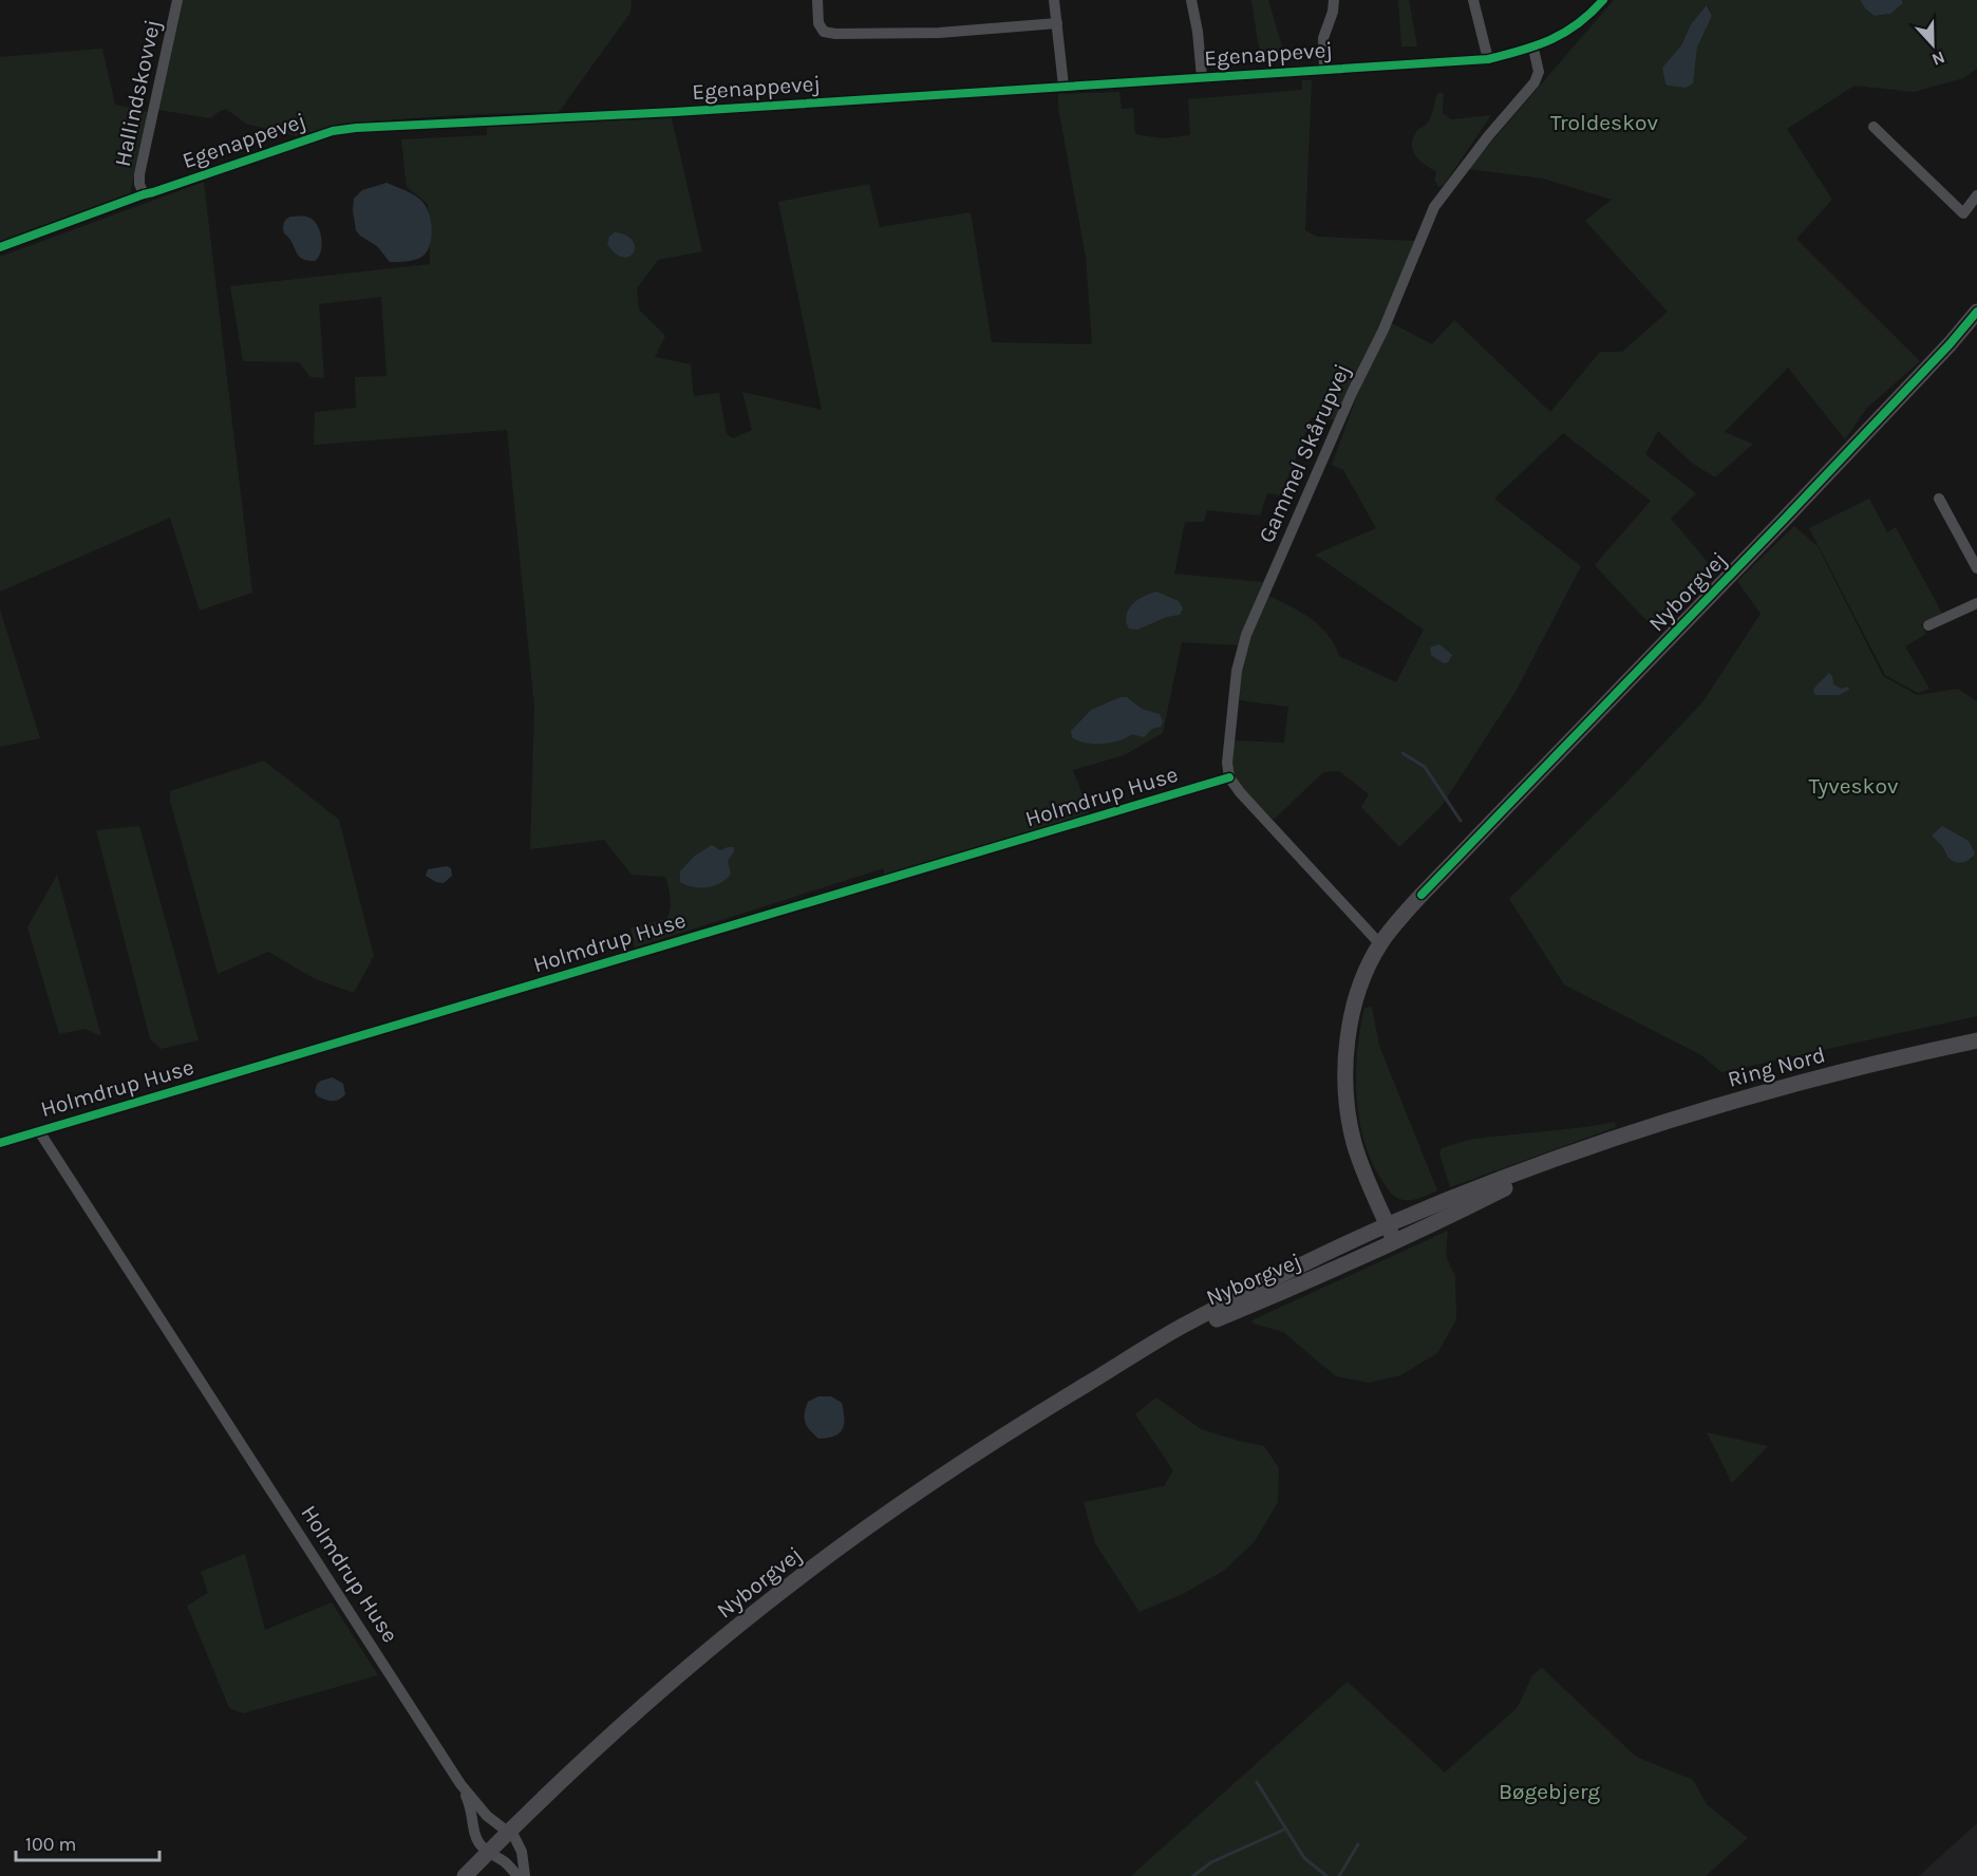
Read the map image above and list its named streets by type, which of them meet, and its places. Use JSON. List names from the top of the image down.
{
  "streets": {
    "main road": ["Nyborgvej", "Ring Nord"],
    "street": [
      "Egenappevej",
      "Hallindskovvej",
      "Gammel Skårupvej",
      "Holmdrup Huse"
    ]
  },
  "crossings": [
    ["Egenappevej", "Hallindskovvej"],
    ["Egenappevej", "Gammel Skårupvej"],
    ["Gammel Skårupvej", "Holmdrup Huse"],
    ["Nyborgvej", "Holmdrup Huse"],
    ["Nyborgvej", "Ring Nord"]
  ],
  "parks": ["Troldeskov", "Tyveskov", "Bøgebjerg"],
  "scale_bar": "100 m",
  "north": "bottom"
}
